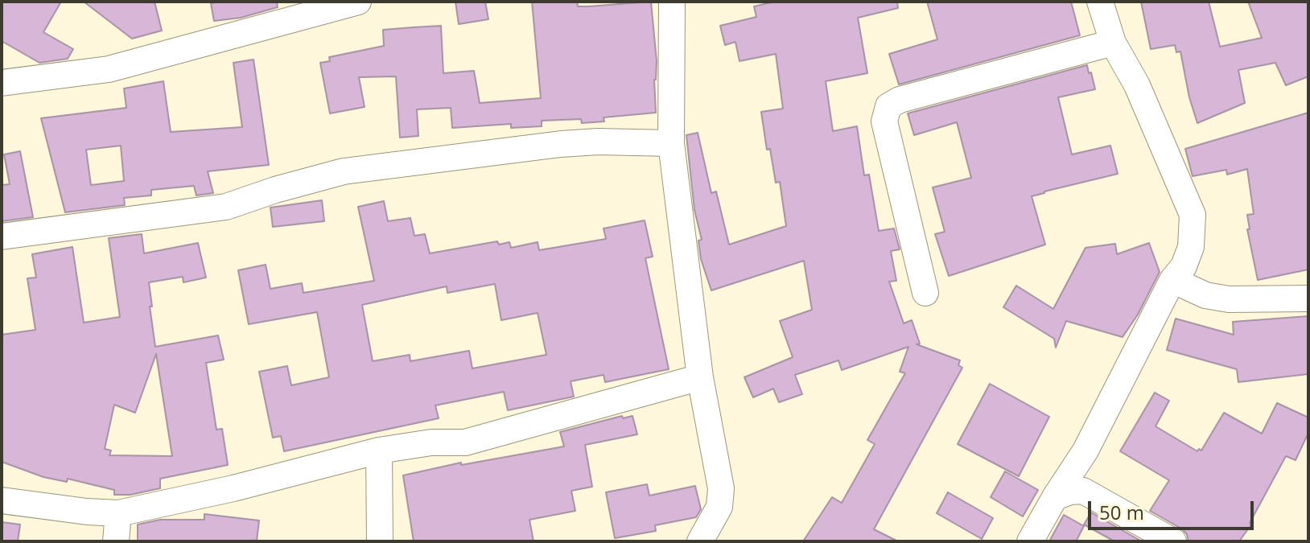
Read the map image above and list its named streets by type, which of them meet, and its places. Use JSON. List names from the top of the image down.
{
  "scale_bar": "50 m"
}
